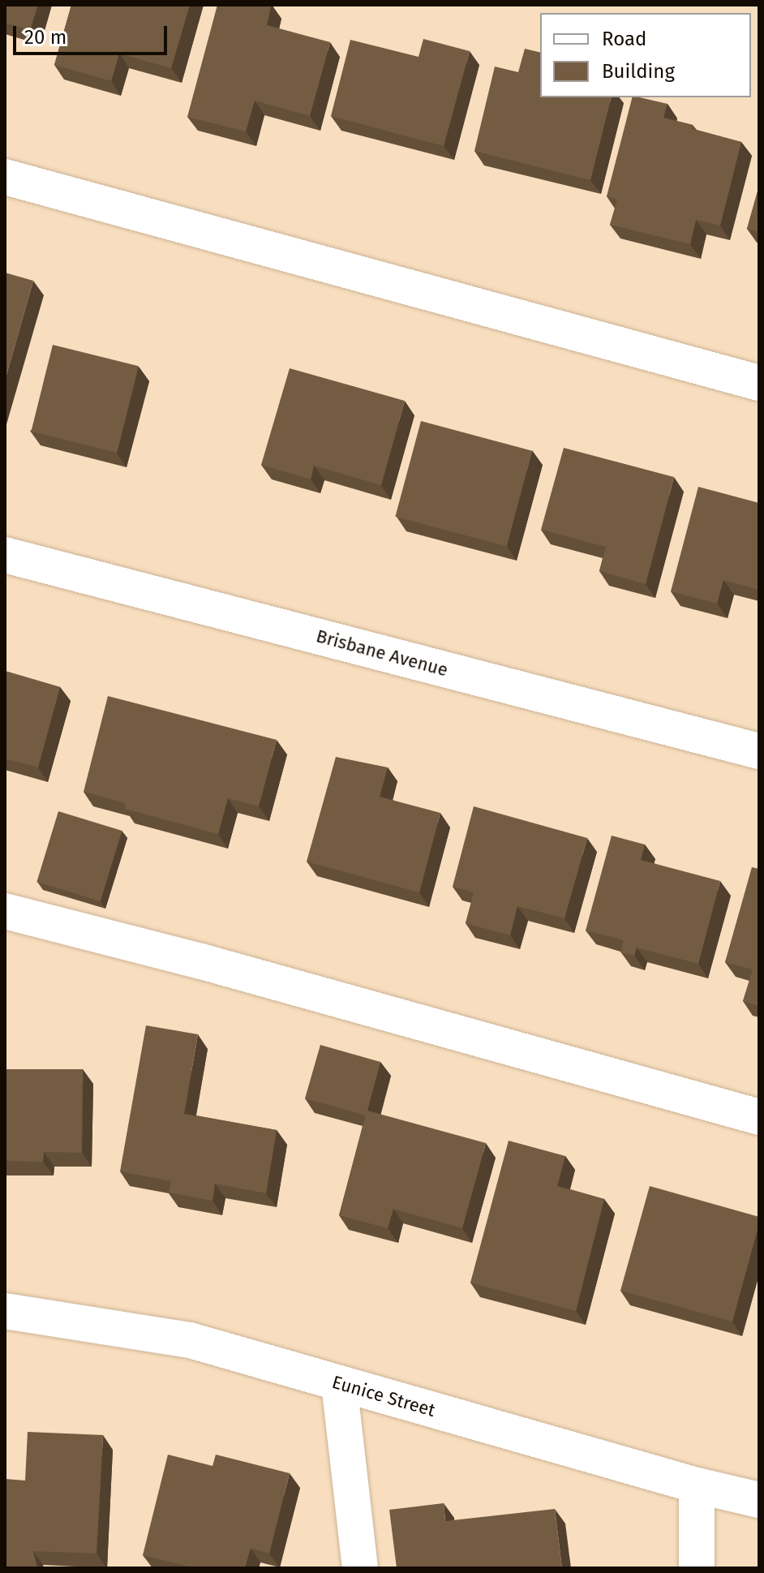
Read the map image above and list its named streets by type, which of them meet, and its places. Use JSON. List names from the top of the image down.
{
  "streets": {
    "street": ["Brisbane Avenue", "Eunice Street"]
  },
  "legend": ["Road", "Building"],
  "scale_bar": "20 m"
}
